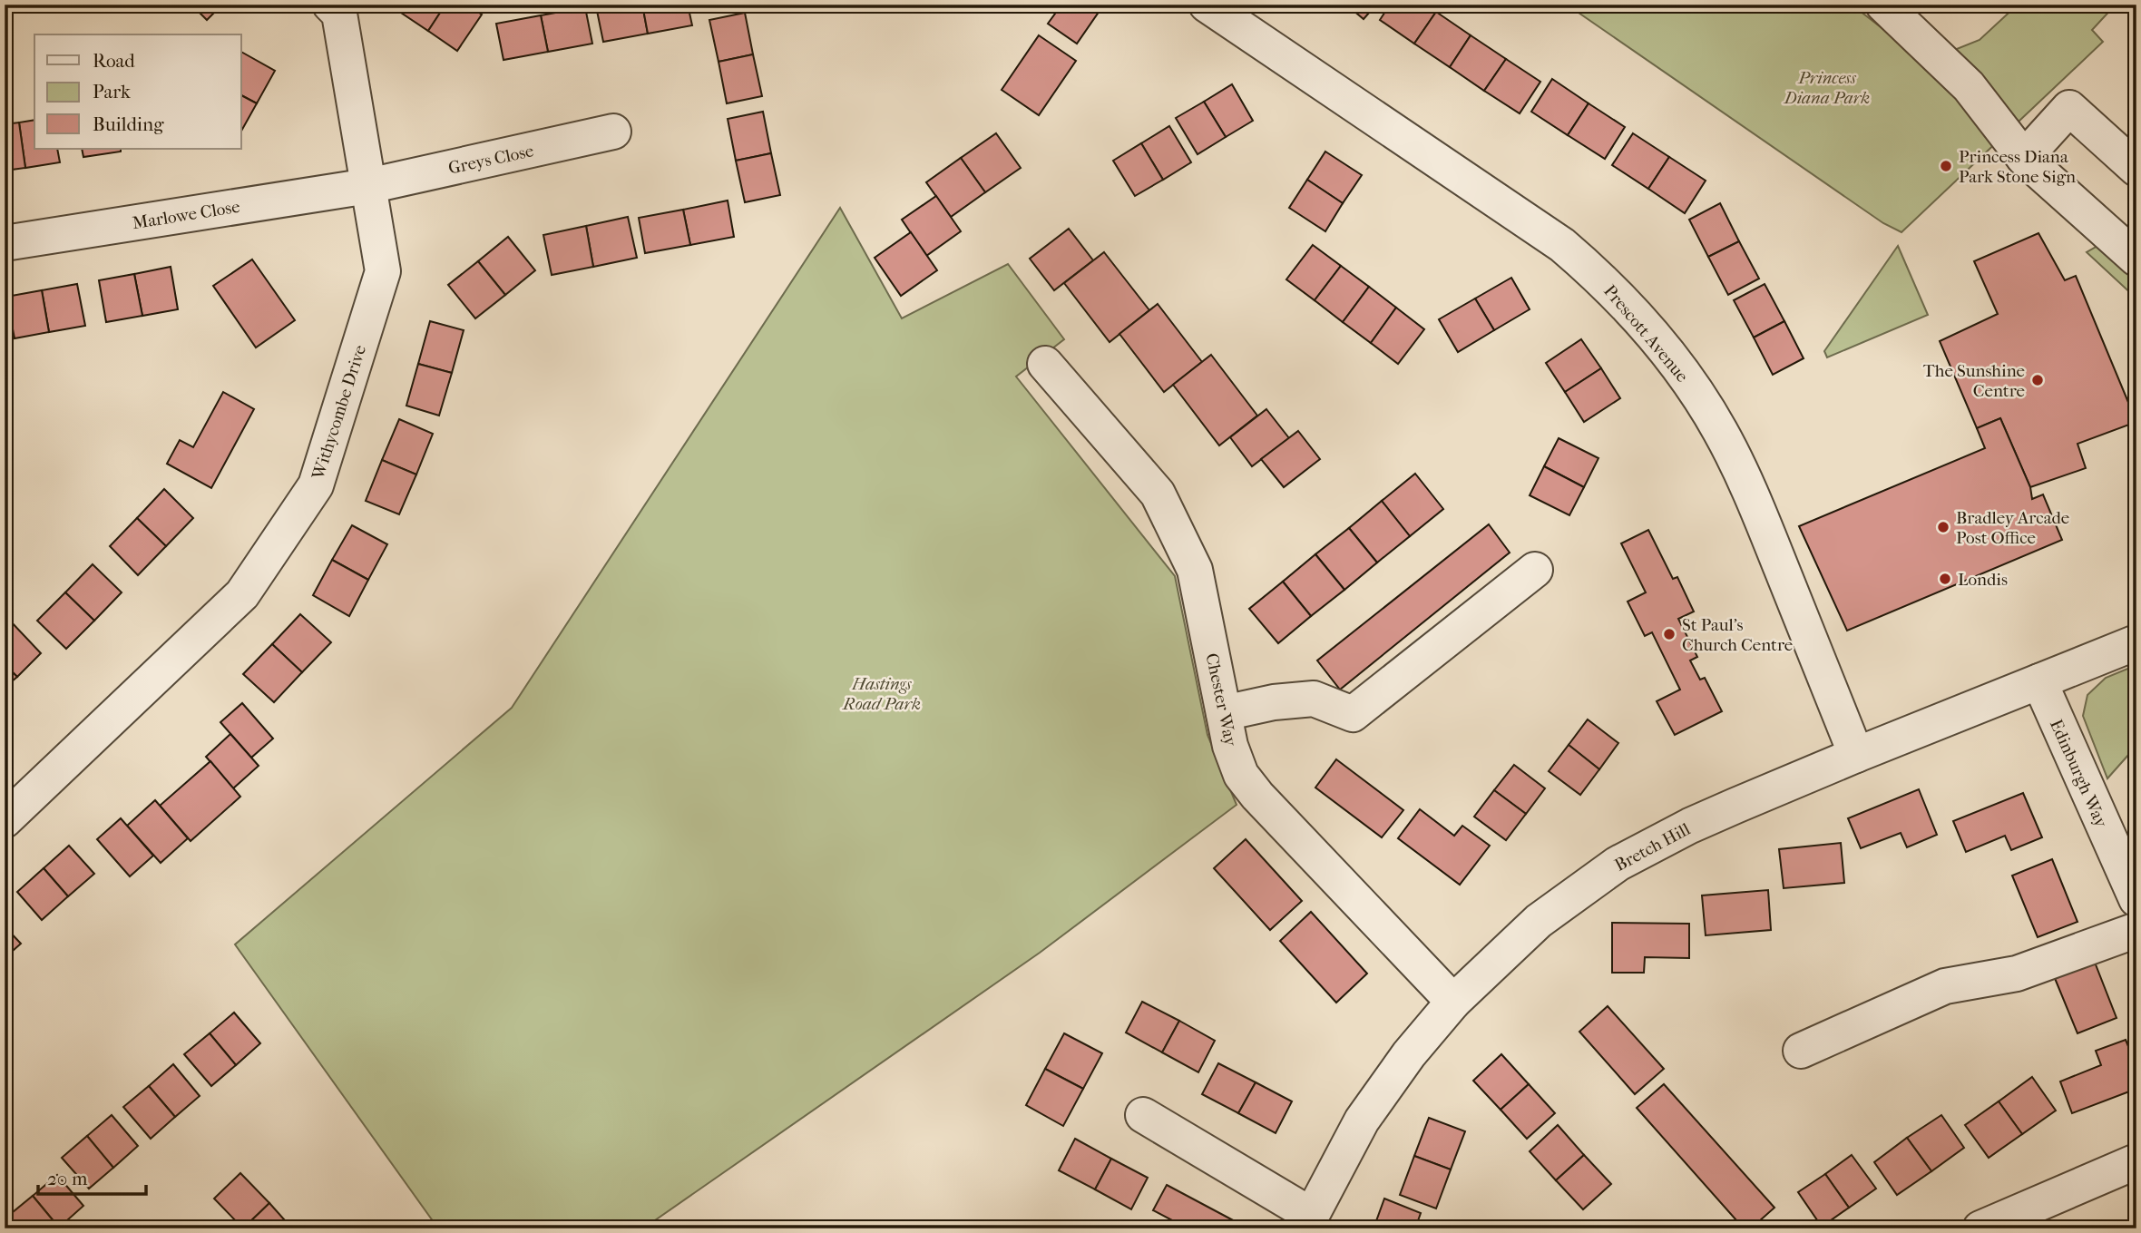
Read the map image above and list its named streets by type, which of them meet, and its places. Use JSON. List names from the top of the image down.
{
  "streets": {
    "street": [
      "Greys Close",
      "Marlowe Close",
      "Prescott Avenue",
      "Withycombe Drive",
      "Chester Way",
      "Edinburgh Way",
      "Bretch Hill"
    ]
  },
  "crossings": [
    ["Greys Close", "Marlowe Close"],
    ["Greys Close", "Withycombe Drive"],
    ["Marlowe Close", "Withycombe Drive"],
    ["Prescott Avenue", "Bretch Hill"],
    ["Chester Way", "Bretch Hill"],
    ["Edinburgh Way", "Bretch Hill"]
  ],
  "parks": ["Princess Diana Park", "Hastings Road Park"],
  "places": [
    "Princess Diana Park Stone Sign",
    "The Sunshine Centre",
    "Bradley Arcade Post Office",
    "Londis",
    "St Paul's Church Centre"
  ],
  "legend": ["Road", "Park", "Building"],
  "scale_bar": "20 m"
}
